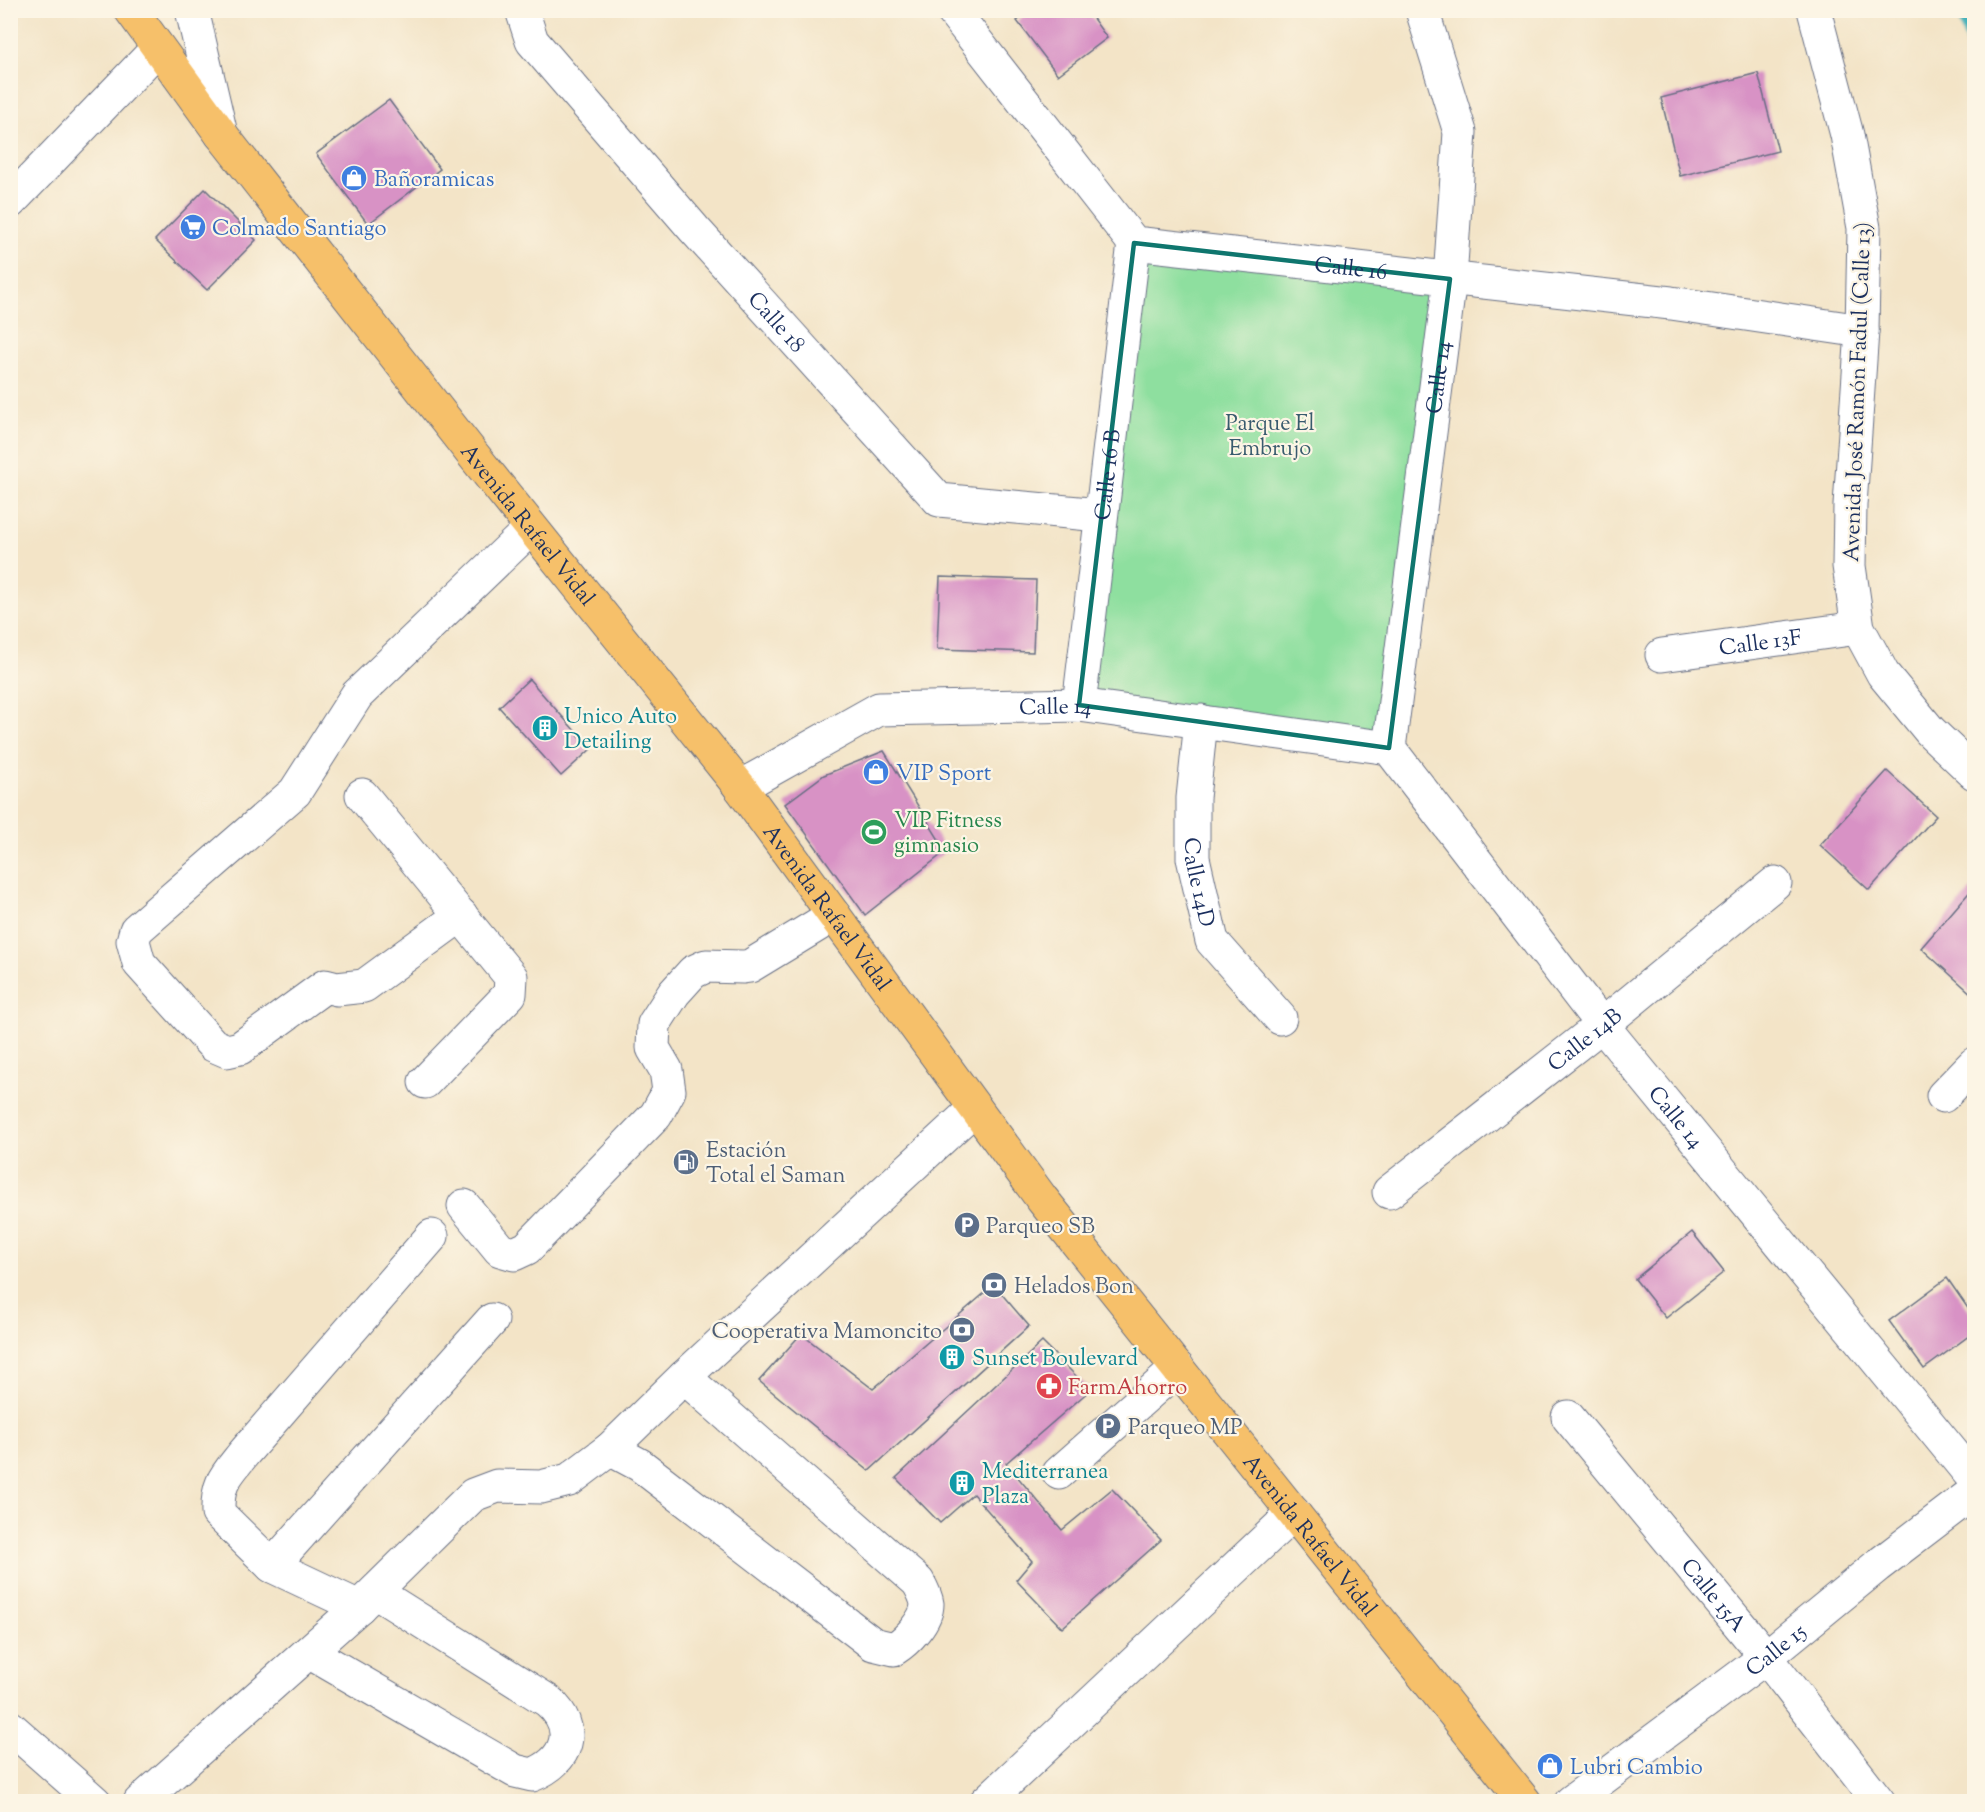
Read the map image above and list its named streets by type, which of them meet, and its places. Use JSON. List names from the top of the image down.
{
  "streets": {
    "main road": ["Avenida Rafael Vidal"],
    "street": [
      "Calle 16",
      "Calle 18",
      "Calle 14",
      "Avenida José Ramón Fadul (Calle 13)",
      "Calle 16 B",
      "Calle 13F",
      "Calle 14D",
      "Calle 14B",
      "Calle 15A",
      "Calle 15"
    ]
  },
  "crossings": [
    ["Calle 16", "Calle 14"],
    ["Calle 16", "Avenida José Ramón Fadul (Calle 13)"],
    ["Calle 16", "Calle 16 B"],
    ["Calle 18", "Calle 16 B"],
    ["Calle 14", "Calle 16 B"],
    ["Calle 14", "Avenida Rafael Vidal"],
    ["Calle 14", "Calle 14D"],
    ["Calle 14", "Calle 14B"],
    ["Avenida José Ramón Fadul (Calle 13)", "Calle 13F"],
    ["Calle 15A", "Calle 15"]
  ],
  "parks": ["Parque El Embrujo"],
  "places": {
    "shop": ["Bañoramicas", "VIP Sport", "Lubri Cambio"],
    "supermarket": ["Colmado Santiago"],
    "building": ["Unico Auto Detailing", "Sunset Boulevard", "Mediterranea Plaza"],
    "sports": ["VIP Fitness gimnasio"],
    "fuel station": ["Estación Total el Saman"],
    "parking": ["Parqueo SB", "Parqueo MP"],
    "bank": ["Helados Bon", "Cooperativa Mamoncito"],
    "pharmacy": ["FarmAhorro"]
  }
}
